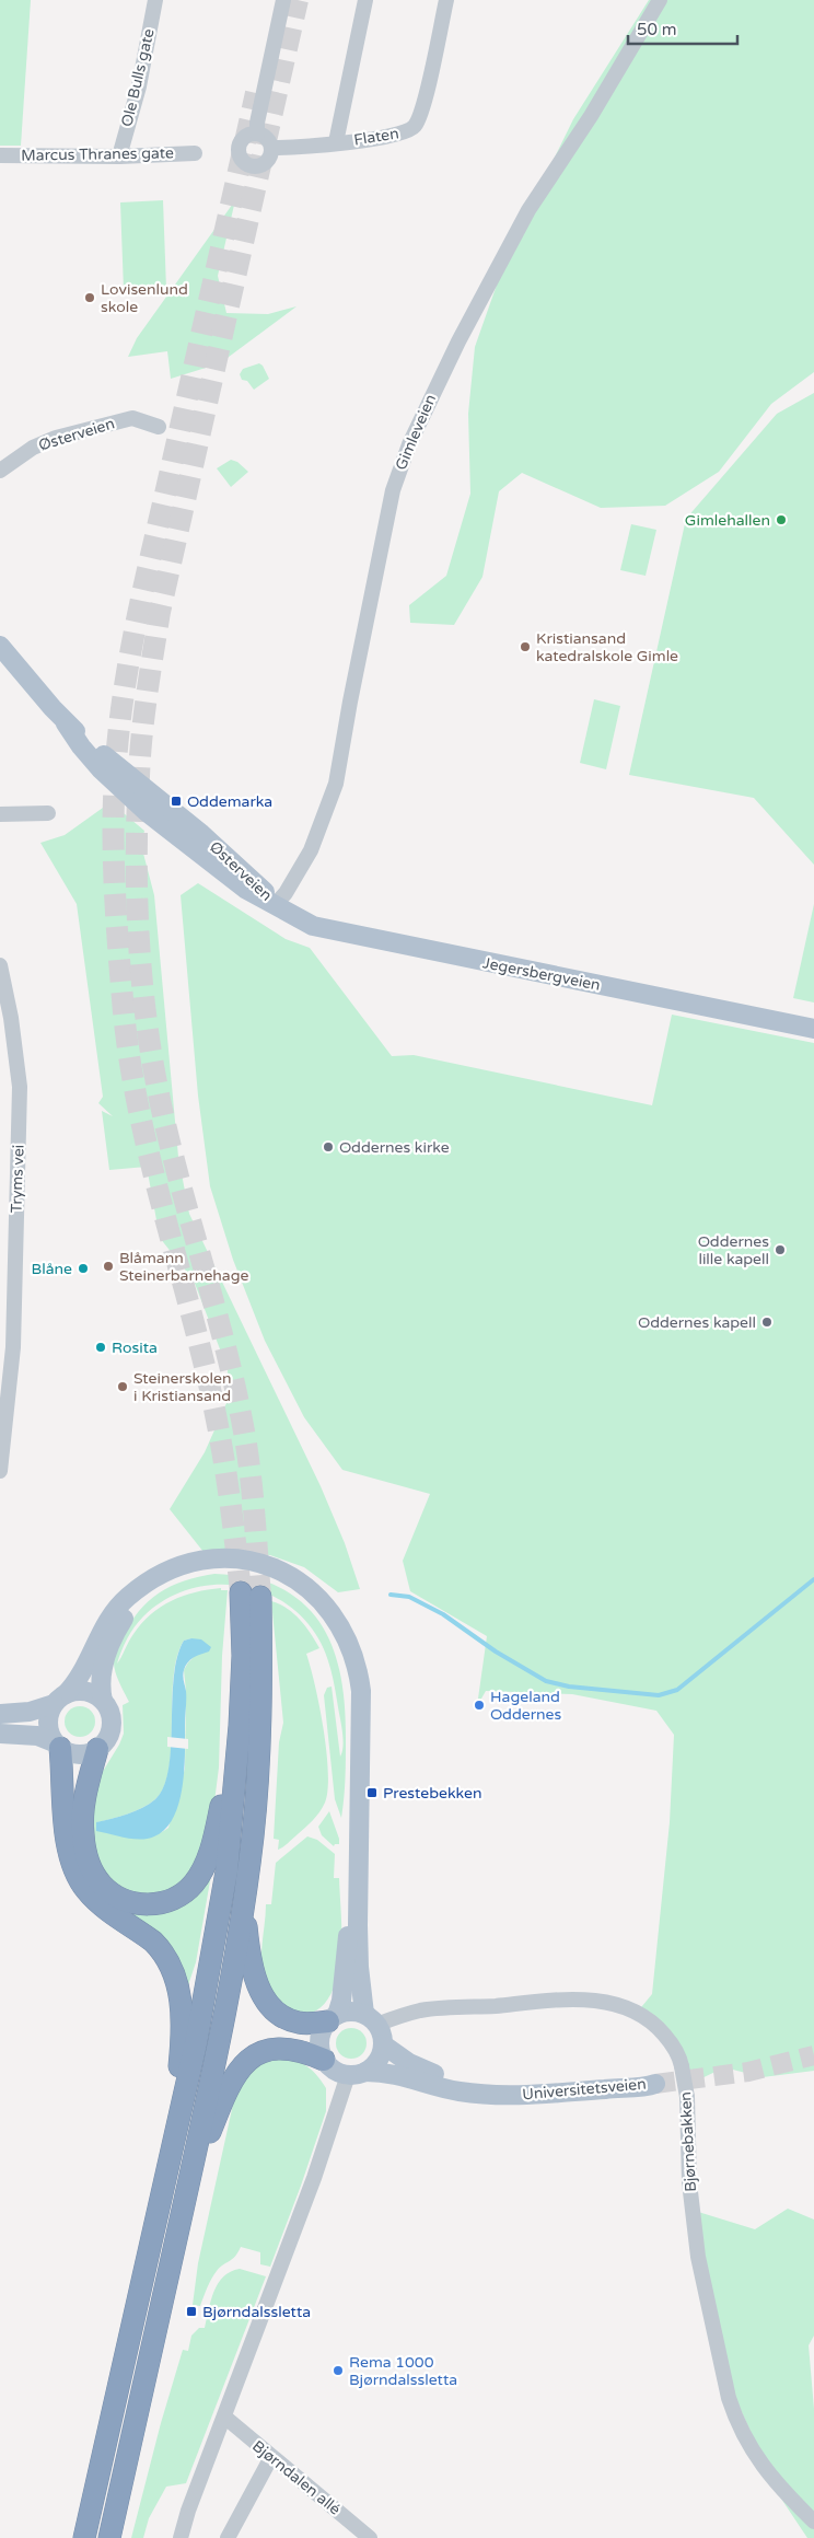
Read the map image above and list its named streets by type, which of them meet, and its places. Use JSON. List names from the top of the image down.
{
  "streets": {
    "main road": ["Østerveien", "Jegersbergveien", "Universitetsveien"],
    "street": [
      "Ole Bulls gate",
      "Flaten",
      "Marcus Thranes gate",
      "Gimleveien",
      "Tryms vei",
      "Bjørnebakken",
      "Bjørndalen allé"
    ]
  },
  "crossings": [
    ["Ole Bulls gate", "Marcus Thranes gate"],
    ["Gimleveien", "Østerveien"],
    ["Gimleveien", "Jegersbergveien"],
    ["Østerveien", "Jegersbergveien"],
    ["Universitetsveien", "Bjørnebakken"]
  ],
  "places": {
    "other": [
      "Lovisenlund skole",
      "Gimlehallen",
      "Kristiansand katedralskole Gimle",
      "Oddernes kirke",
      "Oddernes lille kapell",
      "Blåmann Steinerbarnehage",
      "Blåne",
      "Oddernes kapell",
      "Rosita",
      "Steinerskolen i Kristiansand",
      "Hageland Oddernes",
      "Rema 1000 Bjørndalssletta"
    ],
    "transit": ["Oddemarka", "Prestebekken", "Bjørndalssletta"]
  },
  "scale_bar": "50 m"
}
